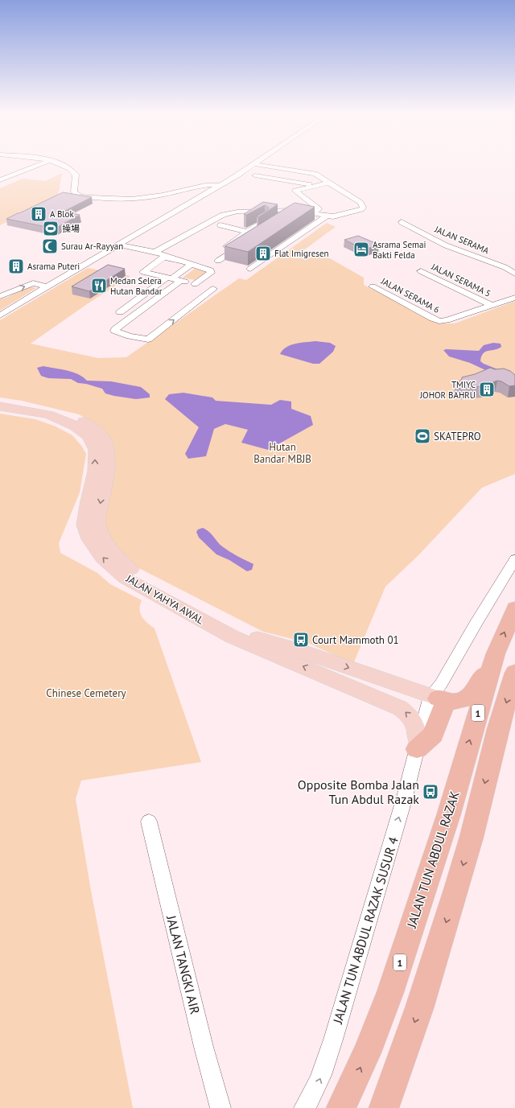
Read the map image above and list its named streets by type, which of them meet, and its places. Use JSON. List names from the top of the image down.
{
  "streets": {
    "highway": ["1", "JALAN TUN ABDUL RAZAK"],
    "main road": ["JALAN YAHYA AWAL"],
    "street": [
      "JALAN SERAMA",
      "JALAN SERAMA 5",
      "JALAN SERAMA 6",
      "JALAN TUN ABDUL RAZAK SUSUR 4",
      "JALAN TANGKI AIR"
    ]
  },
  "crossings": [
    ["JALAN SERAMA 5", "JALAN SERAMA 6"],
    ["JALAN YAHYA AWAL", "JALAN TUN ABDUL RAZAK SUSUR 4"]
  ],
  "one_way": ["JALAN TUN ABDUL RAZAK SUSUR 4"],
  "parks": ["Hutan Bandar MBJB", "Chinese Cemetery"],
  "places": {
    "building": [
      "A Blok",
      "Flat Imigresen",
      "Asrama Puteri",
      "TMIYC JOHOR BAHRU"
    ],
    "sports": ["操場", "SKATEPRO"],
    "mosque": ["Surau Ar-Rayyan"],
    "hotel": ["Asrama Semai Bakti Felda"],
    "restaurant": ["Medan Selera Hutan Bandar"],
    "bus stop": ["Court Mammoth 01", "Opposite Bomba Jalan Tun Abdul Razak"]
  }
}
